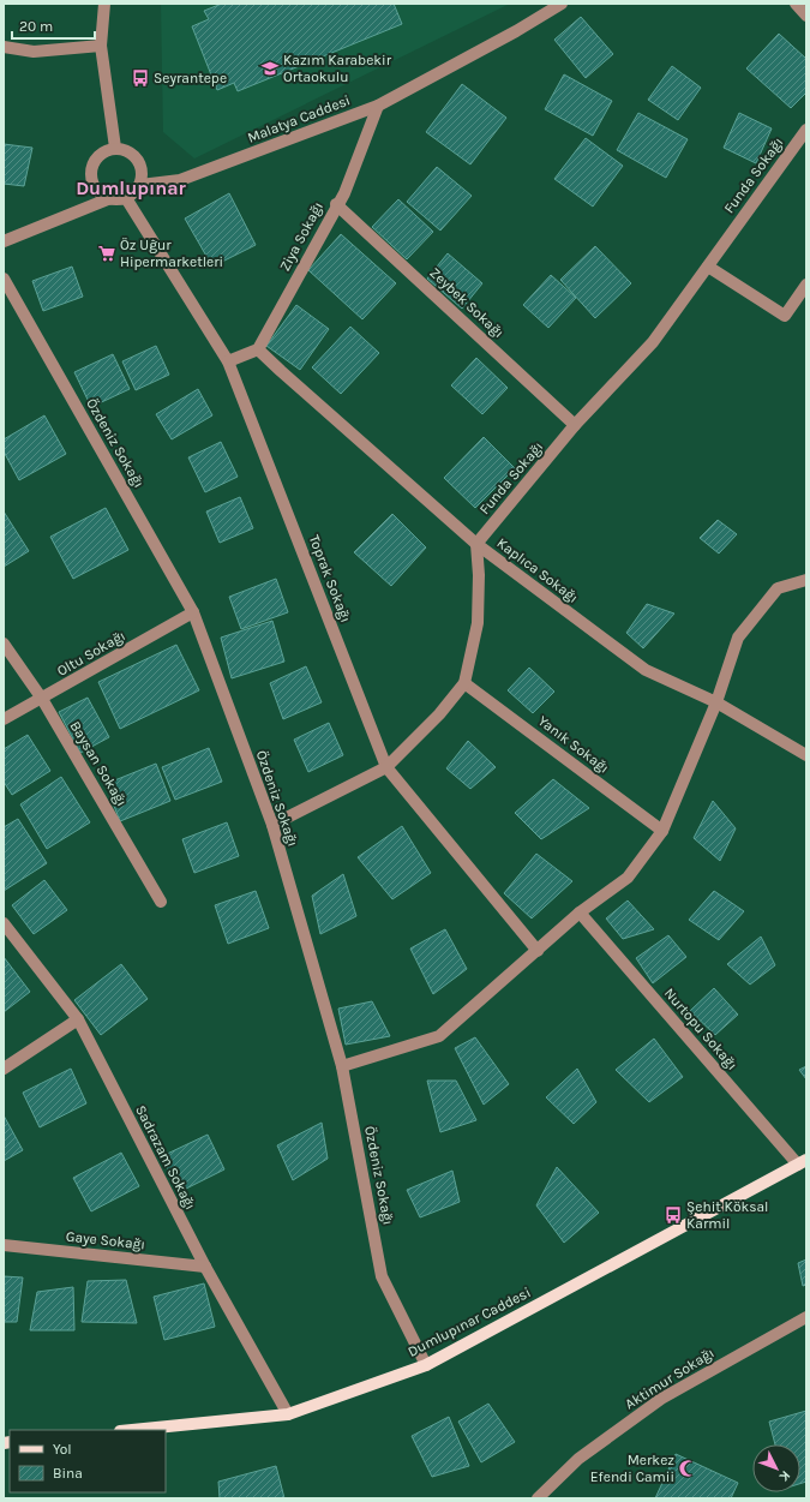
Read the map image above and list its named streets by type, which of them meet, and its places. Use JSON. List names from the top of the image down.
{
  "streets": {
    "main road": ["Dumlupınar Caddesi"],
    "street": [
      "Malatya Caddesi",
      "Funda Sokağı",
      "Ziya Sokağı",
      "Zeybek Sokağı",
      "Özdeniz Sokağı",
      "Kaplıca Sokağı",
      "Toprak Sokağı",
      "Oltu Sokağı",
      "Yanık Sokağı",
      "Baysan Sokağı",
      "Nurtopu Sokağı",
      "Sadrazam Sokağı",
      "Gaye Sokağı",
      "Aktimur Sokağı"
    ]
  },
  "crossings": [
    ["Malatya Caddesi", "Ziya Sokağı"],
    ["Malatya Caddesi", "Toprak Sokağı"],
    ["Funda Sokağı", "Zeybek Sokağı"],
    ["Funda Sokağı", "Kaplıca Sokağı"],
    ["Ziya Sokağı", "Zeybek Sokağı"],
    ["Ziya Sokağı", "Kaplıca Sokağı"],
    ["Özdeniz Sokağı", "Oltu Sokağı"],
    ["Özdeniz Sokağı", "Dumlupınar Caddesi"],
    ["Oltu Sokağı", "Baysan Sokağı"],
    ["Nurtopu Sokağı", "Dumlupınar Caddesi"],
    ["Sadrazam Sokağı", "Gaye Sokağı"],
    ["Sadrazam Sokağı", "Dumlupınar Caddesi"]
  ],
  "districts": ["Dumlupınar"],
  "places": {
    "school or university": ["Kazım Karabekir Ortaokulu"],
    "bus stop": ["Seyrantepe", "Şehit Köksal Karmil"],
    "supermarket": ["Öz Uğur Hipermarketleri"],
    "mosque": ["Merkez Efendi Camii"]
  },
  "legend": ["Yol", "Bina"],
  "scale_bar": "20 m",
  "north": "bottom right"
}
